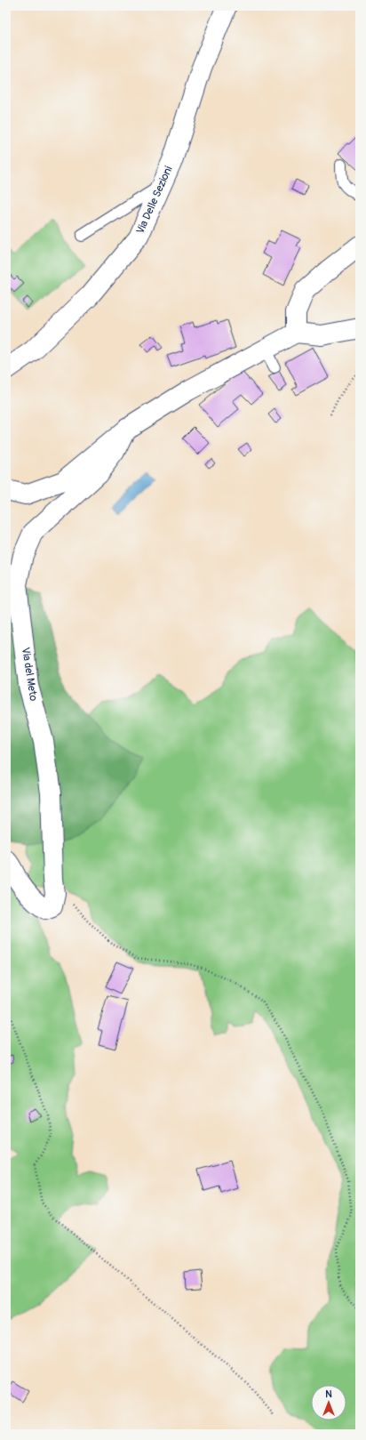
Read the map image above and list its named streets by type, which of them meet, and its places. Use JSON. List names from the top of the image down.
{
  "streets": {
    "street": ["Via Delle Sezioni", "Via del Meto"]
  },
  "north": "top"
}
